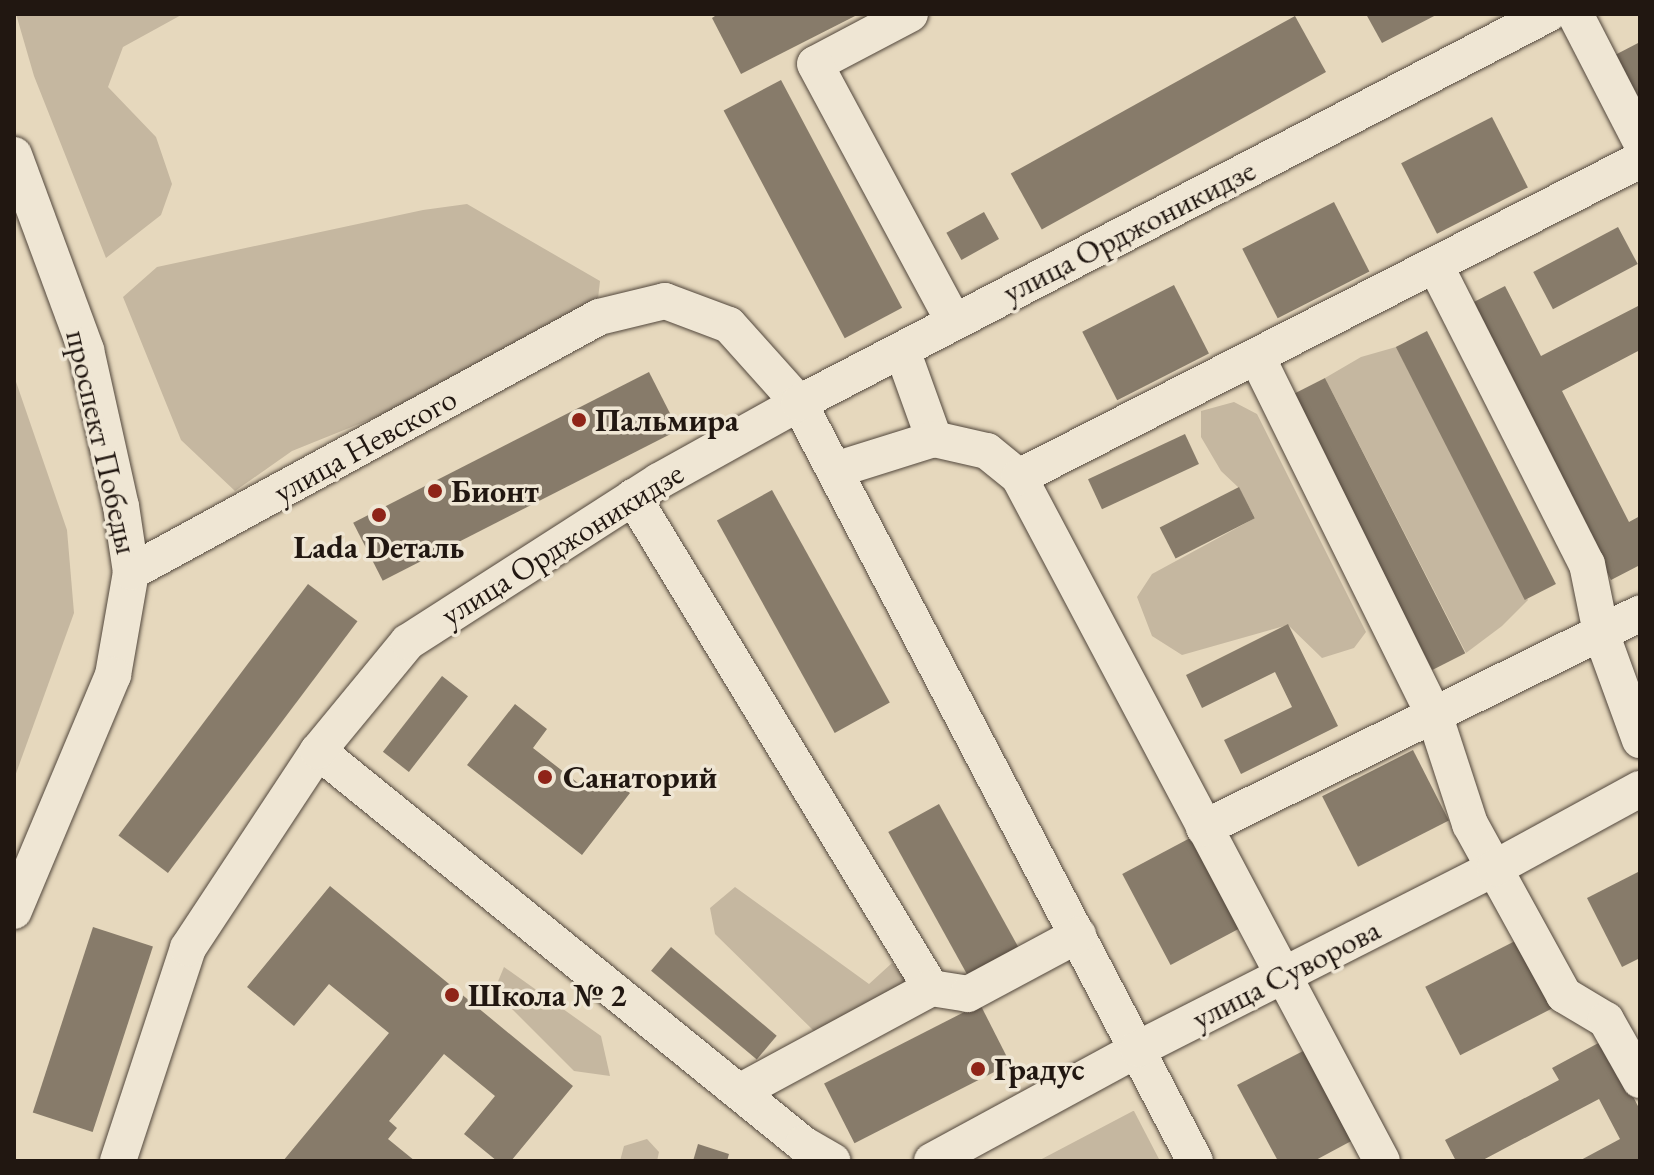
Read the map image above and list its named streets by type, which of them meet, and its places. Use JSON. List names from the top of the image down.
{
  "streets": {
    "street": [
      "улица Орджоникидзе",
      "проспект Победы",
      "улица Невского",
      "улица Суворова"
    ]
  },
  "crossings": [
    ["улица Орджоникидзе", "улица Невского"],
    ["проспект Победы", "улица Невского"],
    ["улица Невского", "улица Суворова"]
  ],
  "places": [
    "Пальмира",
    "Бионт",
    "Lada Dеталь",
    "Санаторий",
    "Школа № 2",
    "Градус"
  ]
}
